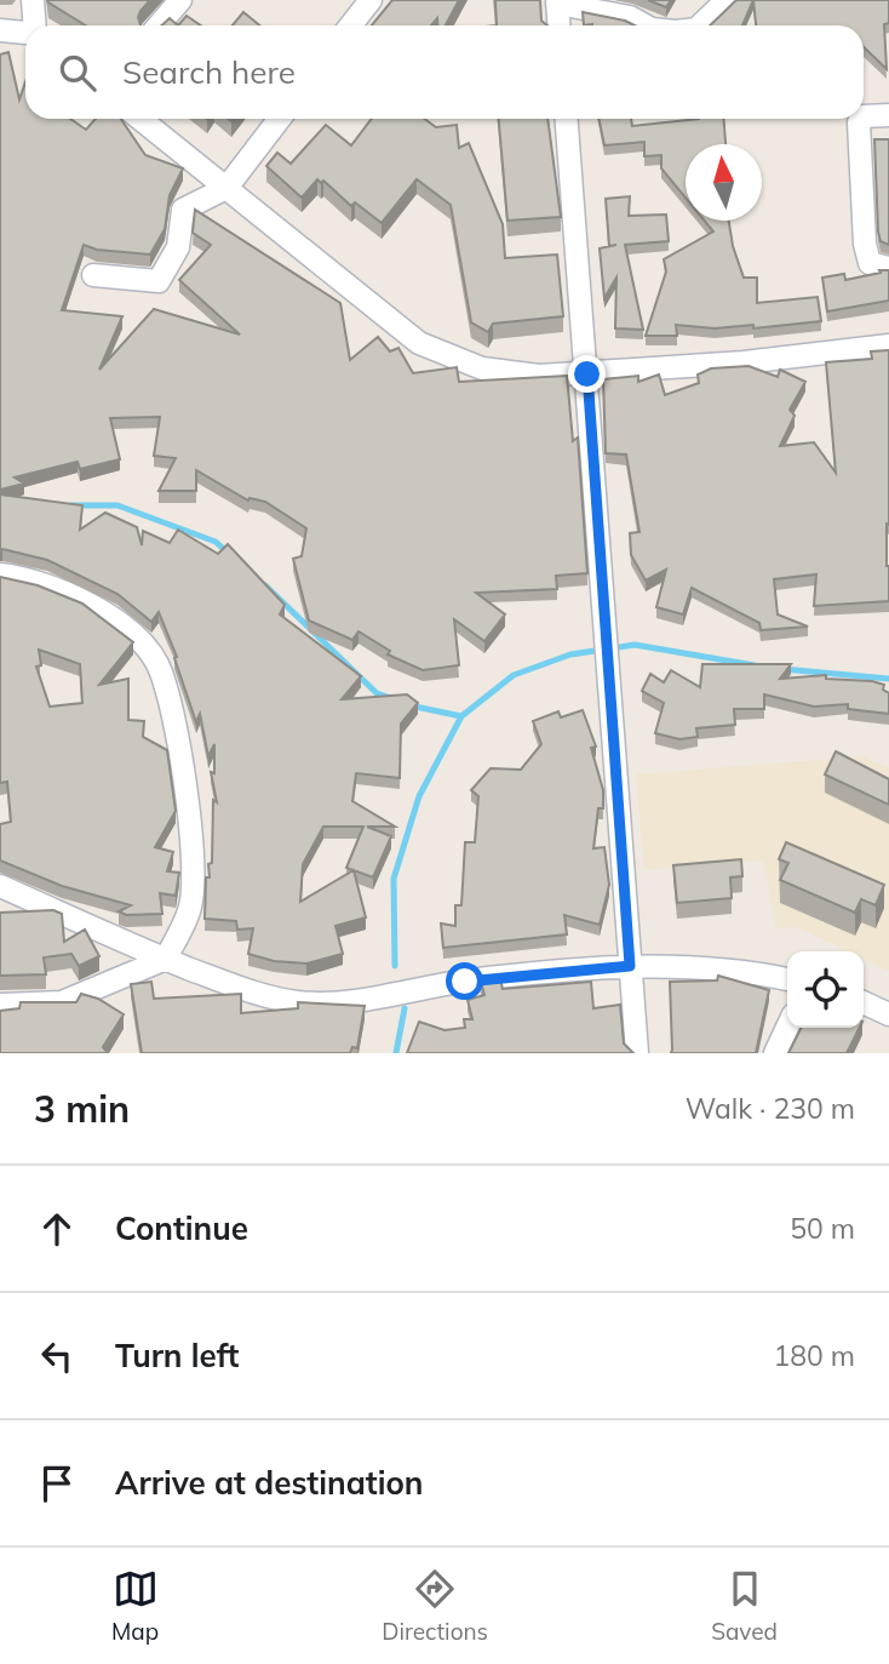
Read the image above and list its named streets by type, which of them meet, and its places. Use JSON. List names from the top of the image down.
{
  "north": "top",
  "page": {
    "search": "Search here",
    "heading": ["3 min", "Walk · 230 m"],
    "list": [
      ["Continue", "50 m"],
      ["Turn left", "180 m"],
      "Arrive at destination"
    ],
    "nav": ["Map", "Directions", "Saved"]
  }
}
